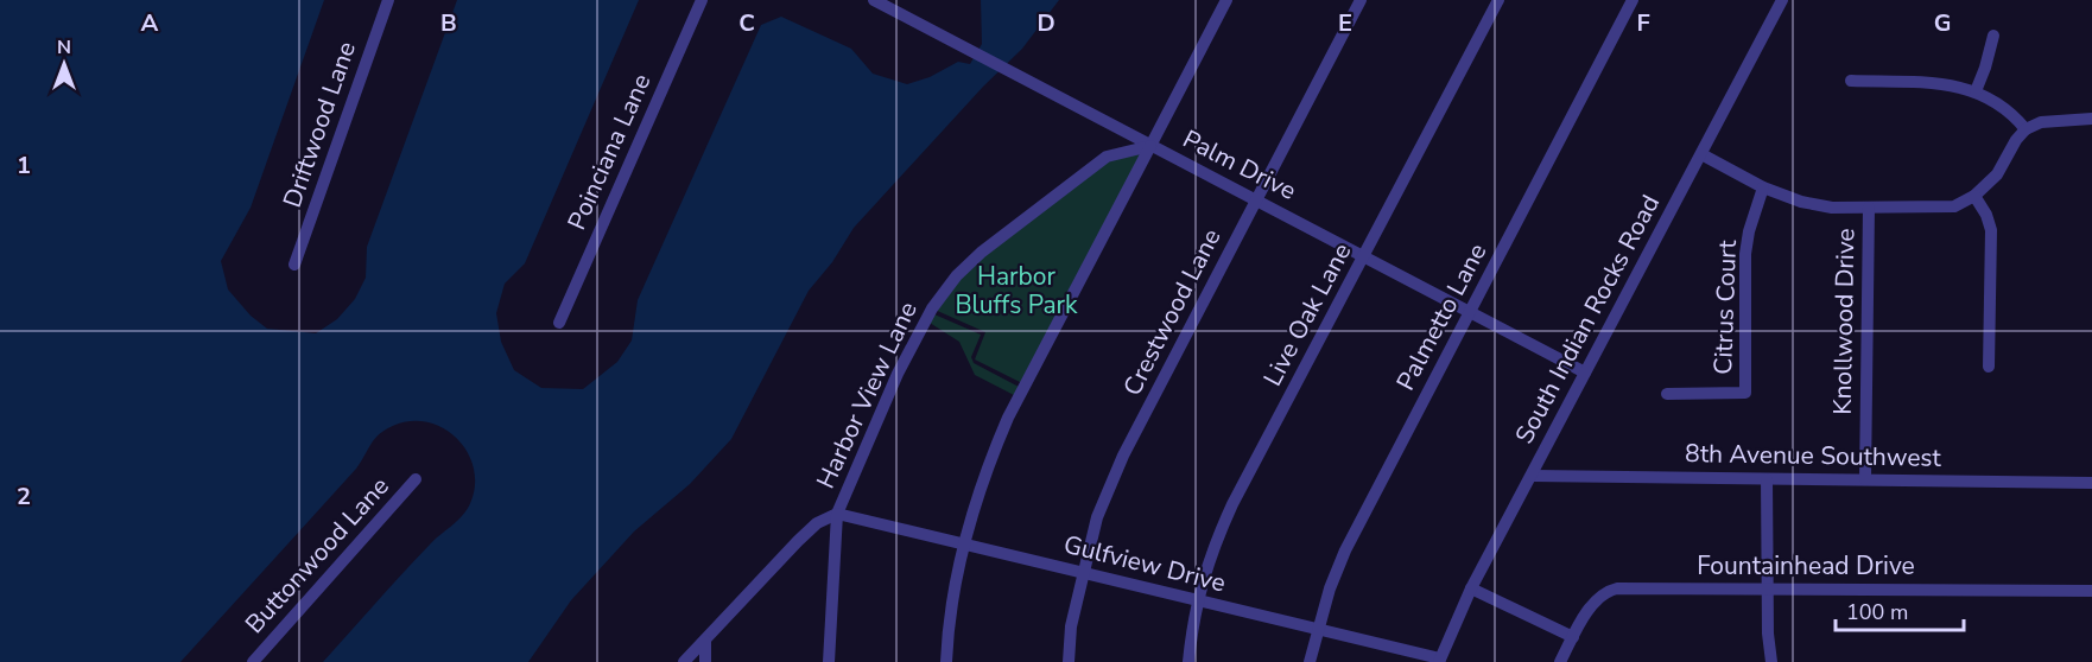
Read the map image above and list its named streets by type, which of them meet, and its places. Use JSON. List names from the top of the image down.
{
  "streets": {
    "street": [
      "Driftwood Lane",
      "Poinciana Lane",
      "Palm Drive",
      "Citrus Court",
      "Crestwood Lane",
      "Live Oak Lane",
      "Palmetto Lane",
      "South Indian Rocks Road",
      "Knollwood Drive",
      "Harbor View Lane",
      "8th Avenue Southwest",
      "Buttonwood Lane",
      "Gulfview Drive",
      "Fountainhead Drive"
    ]
  },
  "crossings": [
    ["Palm Drive", "Crestwood Lane"],
    ["Palm Drive", "Live Oak Lane"],
    ["Palm Drive", "Palmetto Lane"],
    ["Palm Drive", "South Indian Rocks Road"],
    ["Palm Drive", "Harbor View Lane"],
    ["Crestwood Lane", "Gulfview Drive"],
    ["Live Oak Lane", "Gulfview Drive"],
    ["Palmetto Lane", "Gulfview Drive"],
    ["South Indian Rocks Road", "8th Avenue Southwest"],
    ["South Indian Rocks Road", "Gulfview Drive"],
    ["Knollwood Drive", "8th Avenue Southwest"],
    ["Harbor View Lane", "Gulfview Drive"]
  ],
  "parks": ["Harbor Bluffs Park"],
  "scale_bar": "100 m",
  "north": "top",
  "grid": {
    "columns": [
      "A",
      "B",
      "C",
      "D",
      "E",
      "F",
      "G"
    ],
    "rows": ["1", "2"]
  }
}
